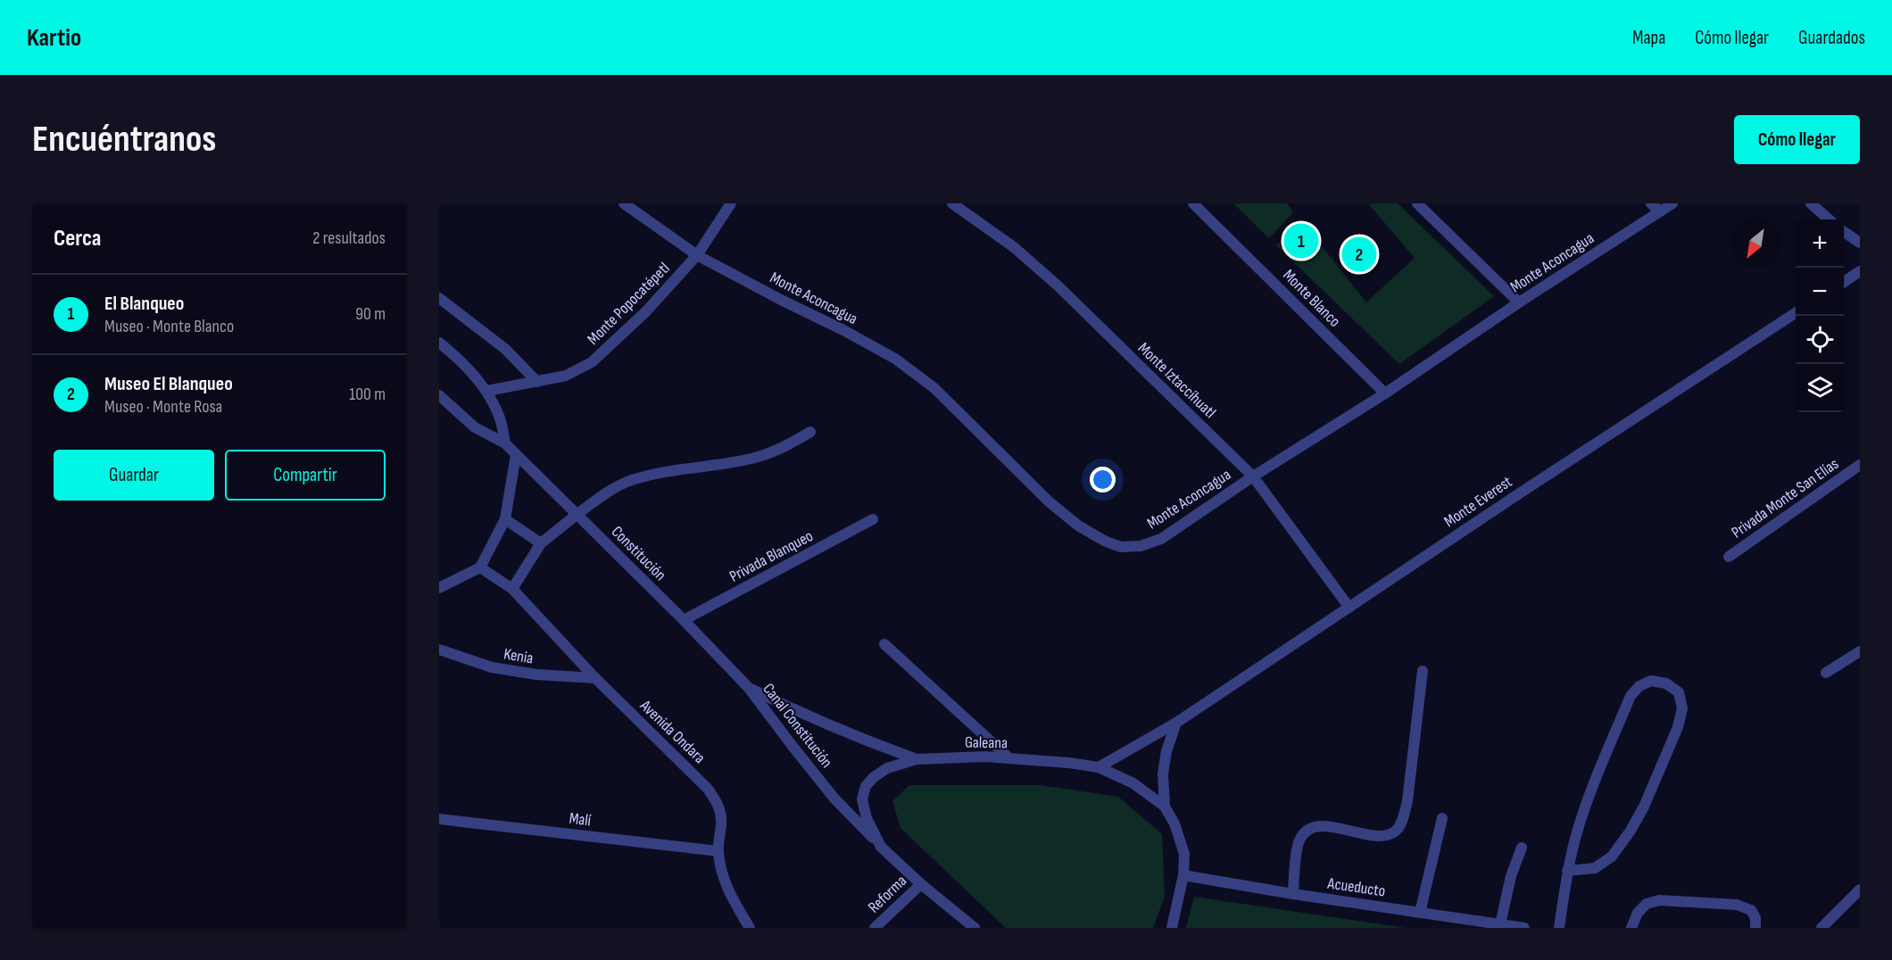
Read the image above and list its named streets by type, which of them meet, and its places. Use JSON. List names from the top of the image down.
{
  "streets": {
    "street": [
      "Monte Aconcagua",
      "Monte Blanco",
      "Monte Popocatépetl",
      "Monte Iztaccíhuatl",
      "Privada Monte San Elías",
      "Monte Everest",
      "Constitución",
      "Privada Blanqueo",
      "Kenia",
      "Canal Constitución",
      "Avenida Ondara",
      "Galeana",
      "Malí",
      "Acueducto",
      "Reforma"
    ]
  },
  "crossings": [
    ["Monte Aconcagua", "Monte Blanco"],
    ["Monte Aconcagua", "Monte Popocatépetl"],
    ["Monte Aconcagua", "Monte Iztaccíhuatl"],
    ["Monte Iztaccíhuatl", "Monte Everest"],
    ["Monte Everest", "Galeana"],
    ["Constitución", "Privada Blanqueo"],
    ["Constitución", "Canal Constitución"],
    ["Kenia", "Avenida Ondara"],
    ["Canal Constitución", "Galeana"],
    ["Avenida Ondara", "Malí"],
    ["Galeana", "Acueducto"],
    ["Galeana", "Reforma"]
  ],
  "north": "bottom left",
  "page": {
    "header": "Kartio",
    "nav": ["Mapa", "Cómo llegar", "Guardados"],
    "buttons": [
      "Cómo llegar",
      ["Guardar", "Compartir"]
    ],
    "title": "Encuéntranos",
    "heading": ["Cerca", "2 resultados"],
    "map_buttons": ["+", "−"],
    "pins": ["1", "2"],
    "list": [
      {
        "mark": "1",
        "name": "El Blanqueo",
        "note": "Museo · Monte Blanco",
        "value": "90 m"
      },
      {
        "mark": "2",
        "name": "Museo El Blanqueo",
        "note": "Museo · Monte Rosa",
        "value": "100 m"
      }
    ]
  }
}
